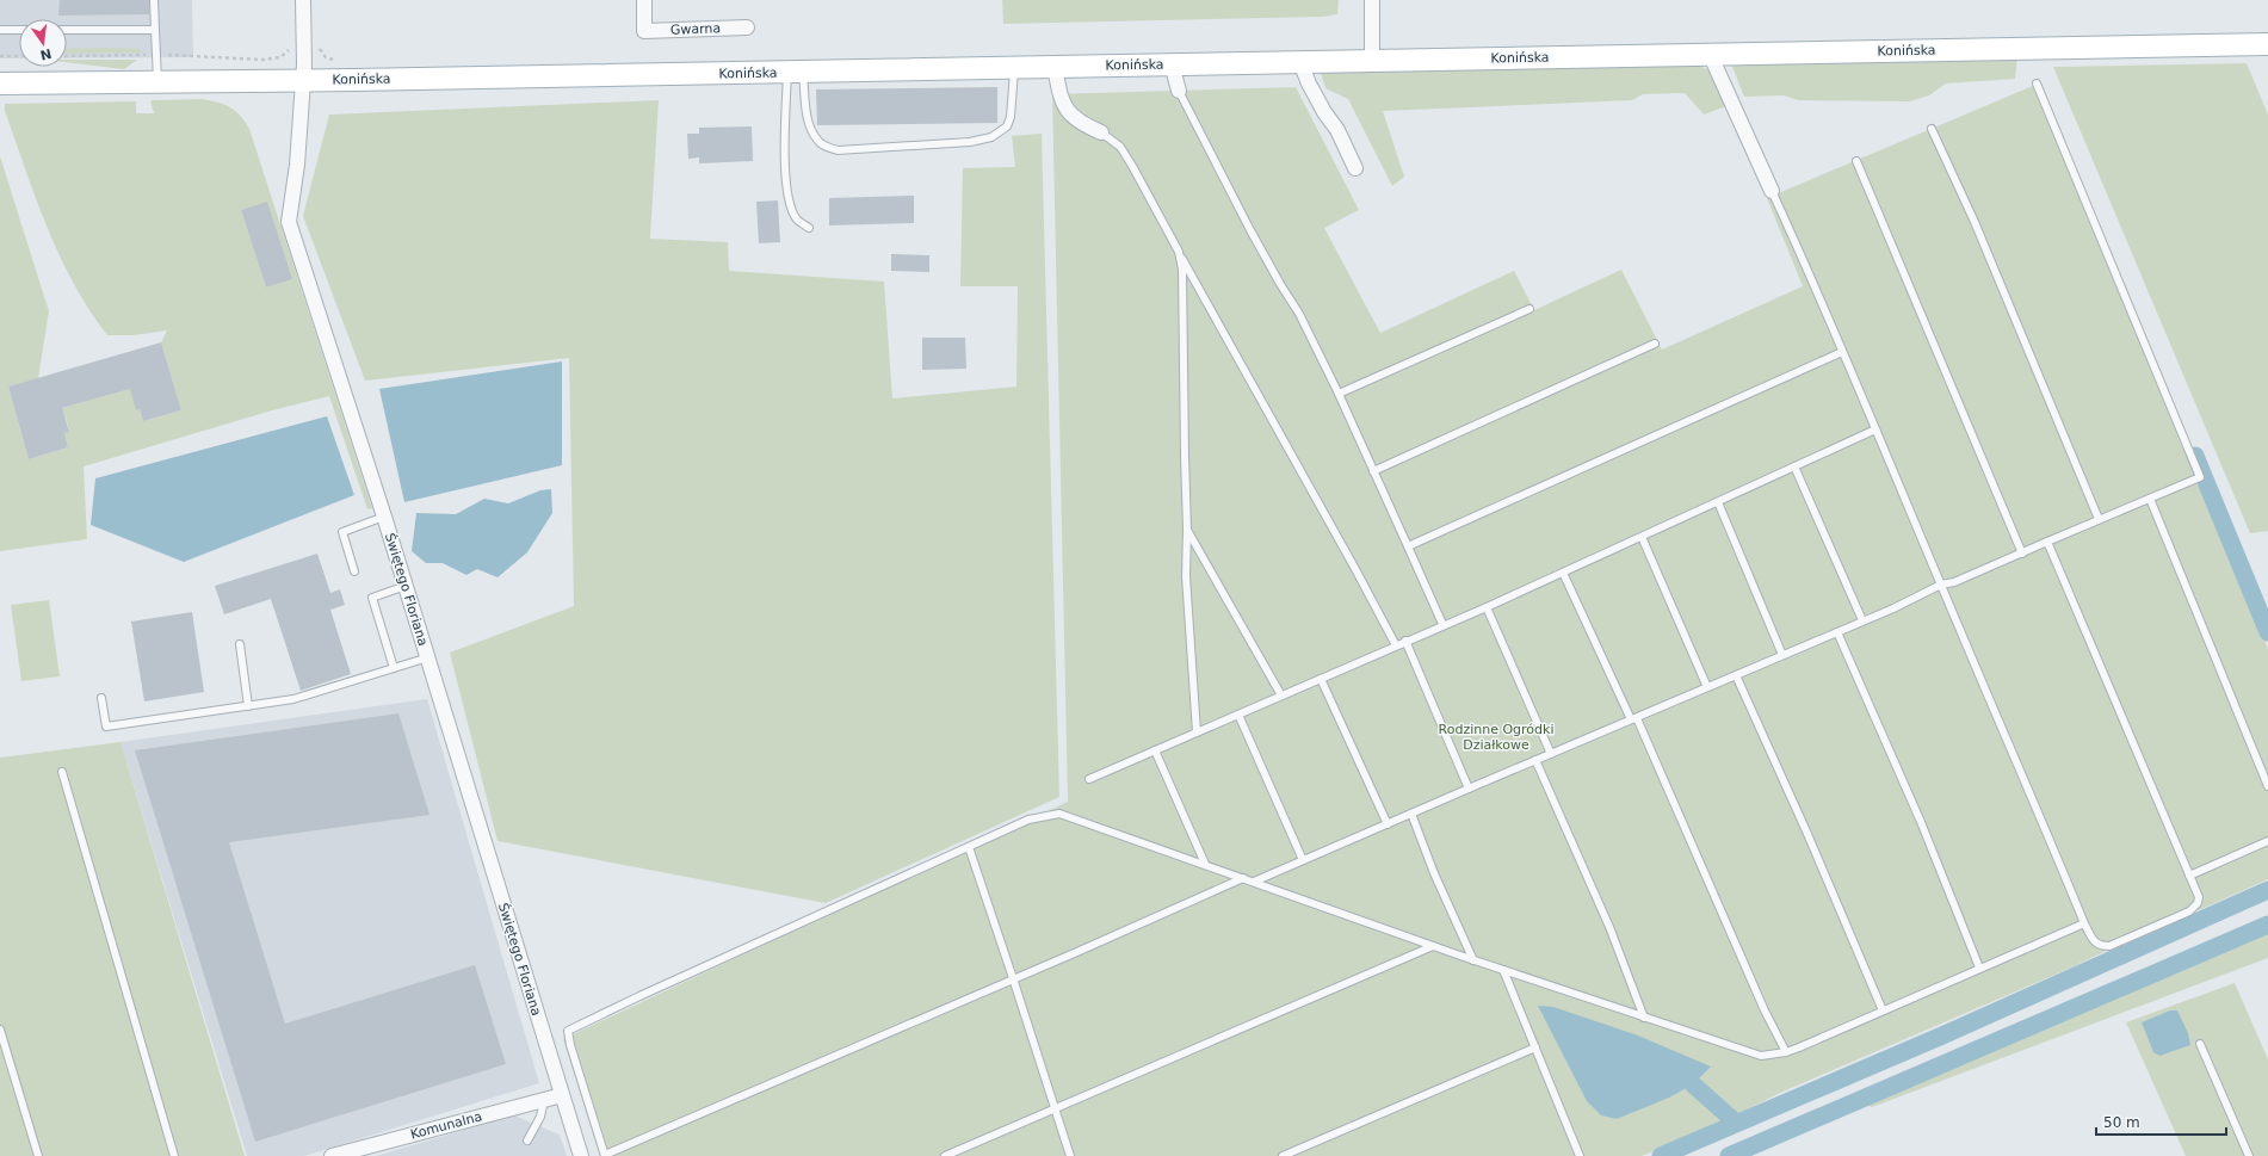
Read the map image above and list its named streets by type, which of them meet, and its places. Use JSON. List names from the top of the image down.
{
  "streets": {
    "main road": ["Konińska"],
    "street": ["Gwarna", "Świętego Floriana", "Komunalna"]
  },
  "crossings": [
    ["Konińska", "Świętego Floriana"],
    ["Świętego Floriana", "Komunalna"]
  ],
  "parks": ["Rodzinne Ogródki Działkowe"],
  "scale_bar": "50 m",
  "north": "bottom"
}
